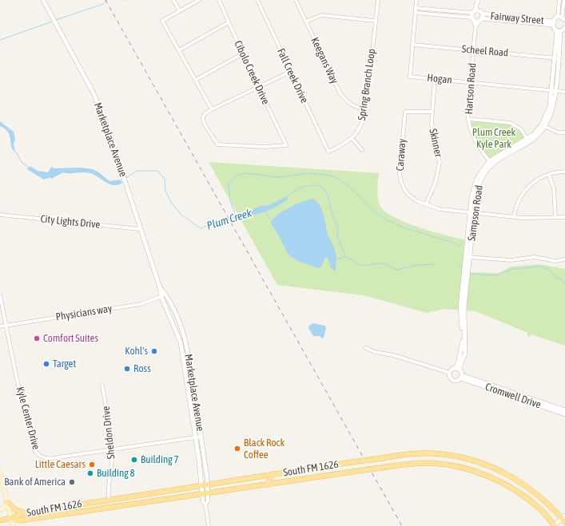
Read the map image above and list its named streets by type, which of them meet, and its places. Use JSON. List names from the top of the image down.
{
  "streets": {
    "main road": ["South FM 1626"],
    "street": [
      "Fairway Street",
      "Scheel Road",
      "Keegans Way",
      "Cibolo Creek Drive",
      "Fall Creek Drive",
      "Hogan",
      "Spring Branch Loop",
      "Hartson Road",
      "Marketplace Avenue",
      "Skinner",
      "Caraway",
      "Sampson Road",
      "City Lights Drive",
      "Physicians way",
      "Cromwell Drive",
      "Kyle Center Drive",
      "Sheldon Drive"
    ]
  },
  "crossings": [
    ["Fairway Street", "Hartson Road"],
    ["Scheel Road", "Hogan"],
    ["Scheel Road", "Hartson Road"],
    ["Scheel Road", "Sampson Road"],
    ["Keegans Way", "Spring Branch Loop"],
    ["Fall Creek Drive", "Spring Branch Loop"],
    ["Hogan", "Hartson Road"],
    ["Hogan", "Skinner"],
    ["Hogan", "Sampson Road"],
    ["Hartson Road", "Sampson Road"],
    ["Marketplace Avenue", "City Lights Drive"],
    ["Marketplace Avenue", "Physicians way"],
    ["Marketplace Avenue", "Kyle Center Drive"],
    ["Marketplace Avenue", "South FM 1626"],
    ["Skinner", "Caraway"],
    ["Caraway", "Sampson Road"],
    ["Sampson Road", "Cromwell Drive"],
    ["Physicians way", "Kyle Center Drive"],
    ["Kyle Center Drive", "Sheldon Drive"],
    ["Sheldon Drive", "South FM 1626"]
  ],
  "water": ["Plum Creek"],
  "parks": ["Plum Creek Kyle Park"],
  "places": [
    "Comfort Suites",
    "Kohl's",
    "Target",
    "Ross",
    "Black Rock Coffee",
    "Building 7",
    "Little Caesars",
    "Building 8",
    "Bank of America"
  ]
}
